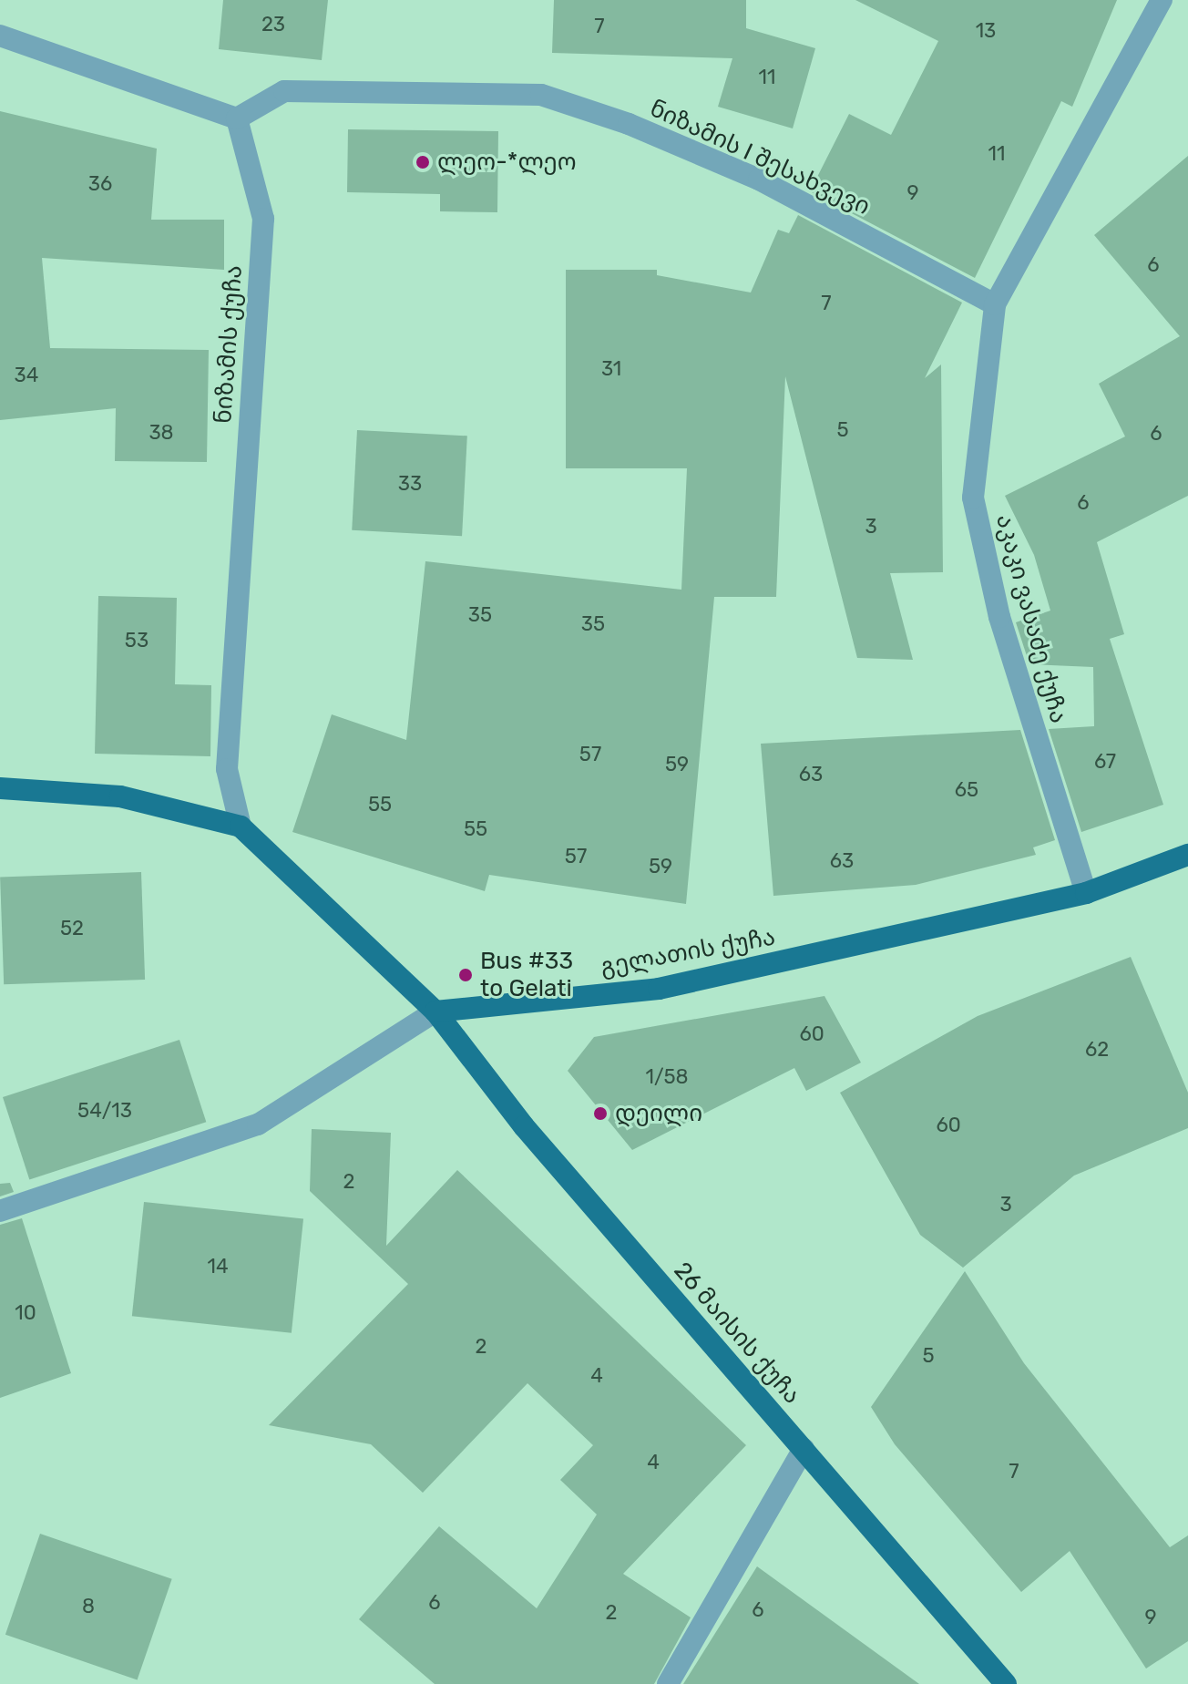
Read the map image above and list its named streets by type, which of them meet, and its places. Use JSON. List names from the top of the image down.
{
  "streets": {
    "main road": ["გელათის ქუჩა", "26 მაისის ქუჩა"],
    "street": ["ნიზამის I შესახვევი", "ნიზამის ქუჩა", "აკაკი ვასაძე ქუჩა"]
  },
  "crossings": [
    ["ნიზამის I შესახვევი", "ნიზამის ქუჩა"],
    ["ნიზამის I შესახვევი", "აკაკი ვასაძე ქუჩა"],
    ["აკაკი ვასაძე ქუჩა", "გელათის ქუჩა"],
    ["გელათის ქუჩა", "26 მაისის ქუჩა"]
  ],
  "places": ["ლეო-*ლეო", "Bus #33 to Gelati", "დეილი"],
  "house_numbers": [
    "23",
    "7",
    "13",
    "11",
    "11",
    "36",
    "9",
    "6",
    "7",
    "31",
    "34",
    "5",
    "38",
    "6",
    "33",
    "6",
    "3",
    "35",
    "35",
    "53",
    "57",
    "67",
    "59",
    "63",
    "65",
    "55",
    "55",
    "57",
    "63",
    "59",
    "52",
    "60",
    "62",
    "1/58",
    "54/13",
    "60",
    "2",
    "3",
    "14",
    "10",
    "2",
    "5",
    "4",
    "4",
    "7",
    "6",
    "8",
    "6",
    "2",
    "9"
  ]
}
